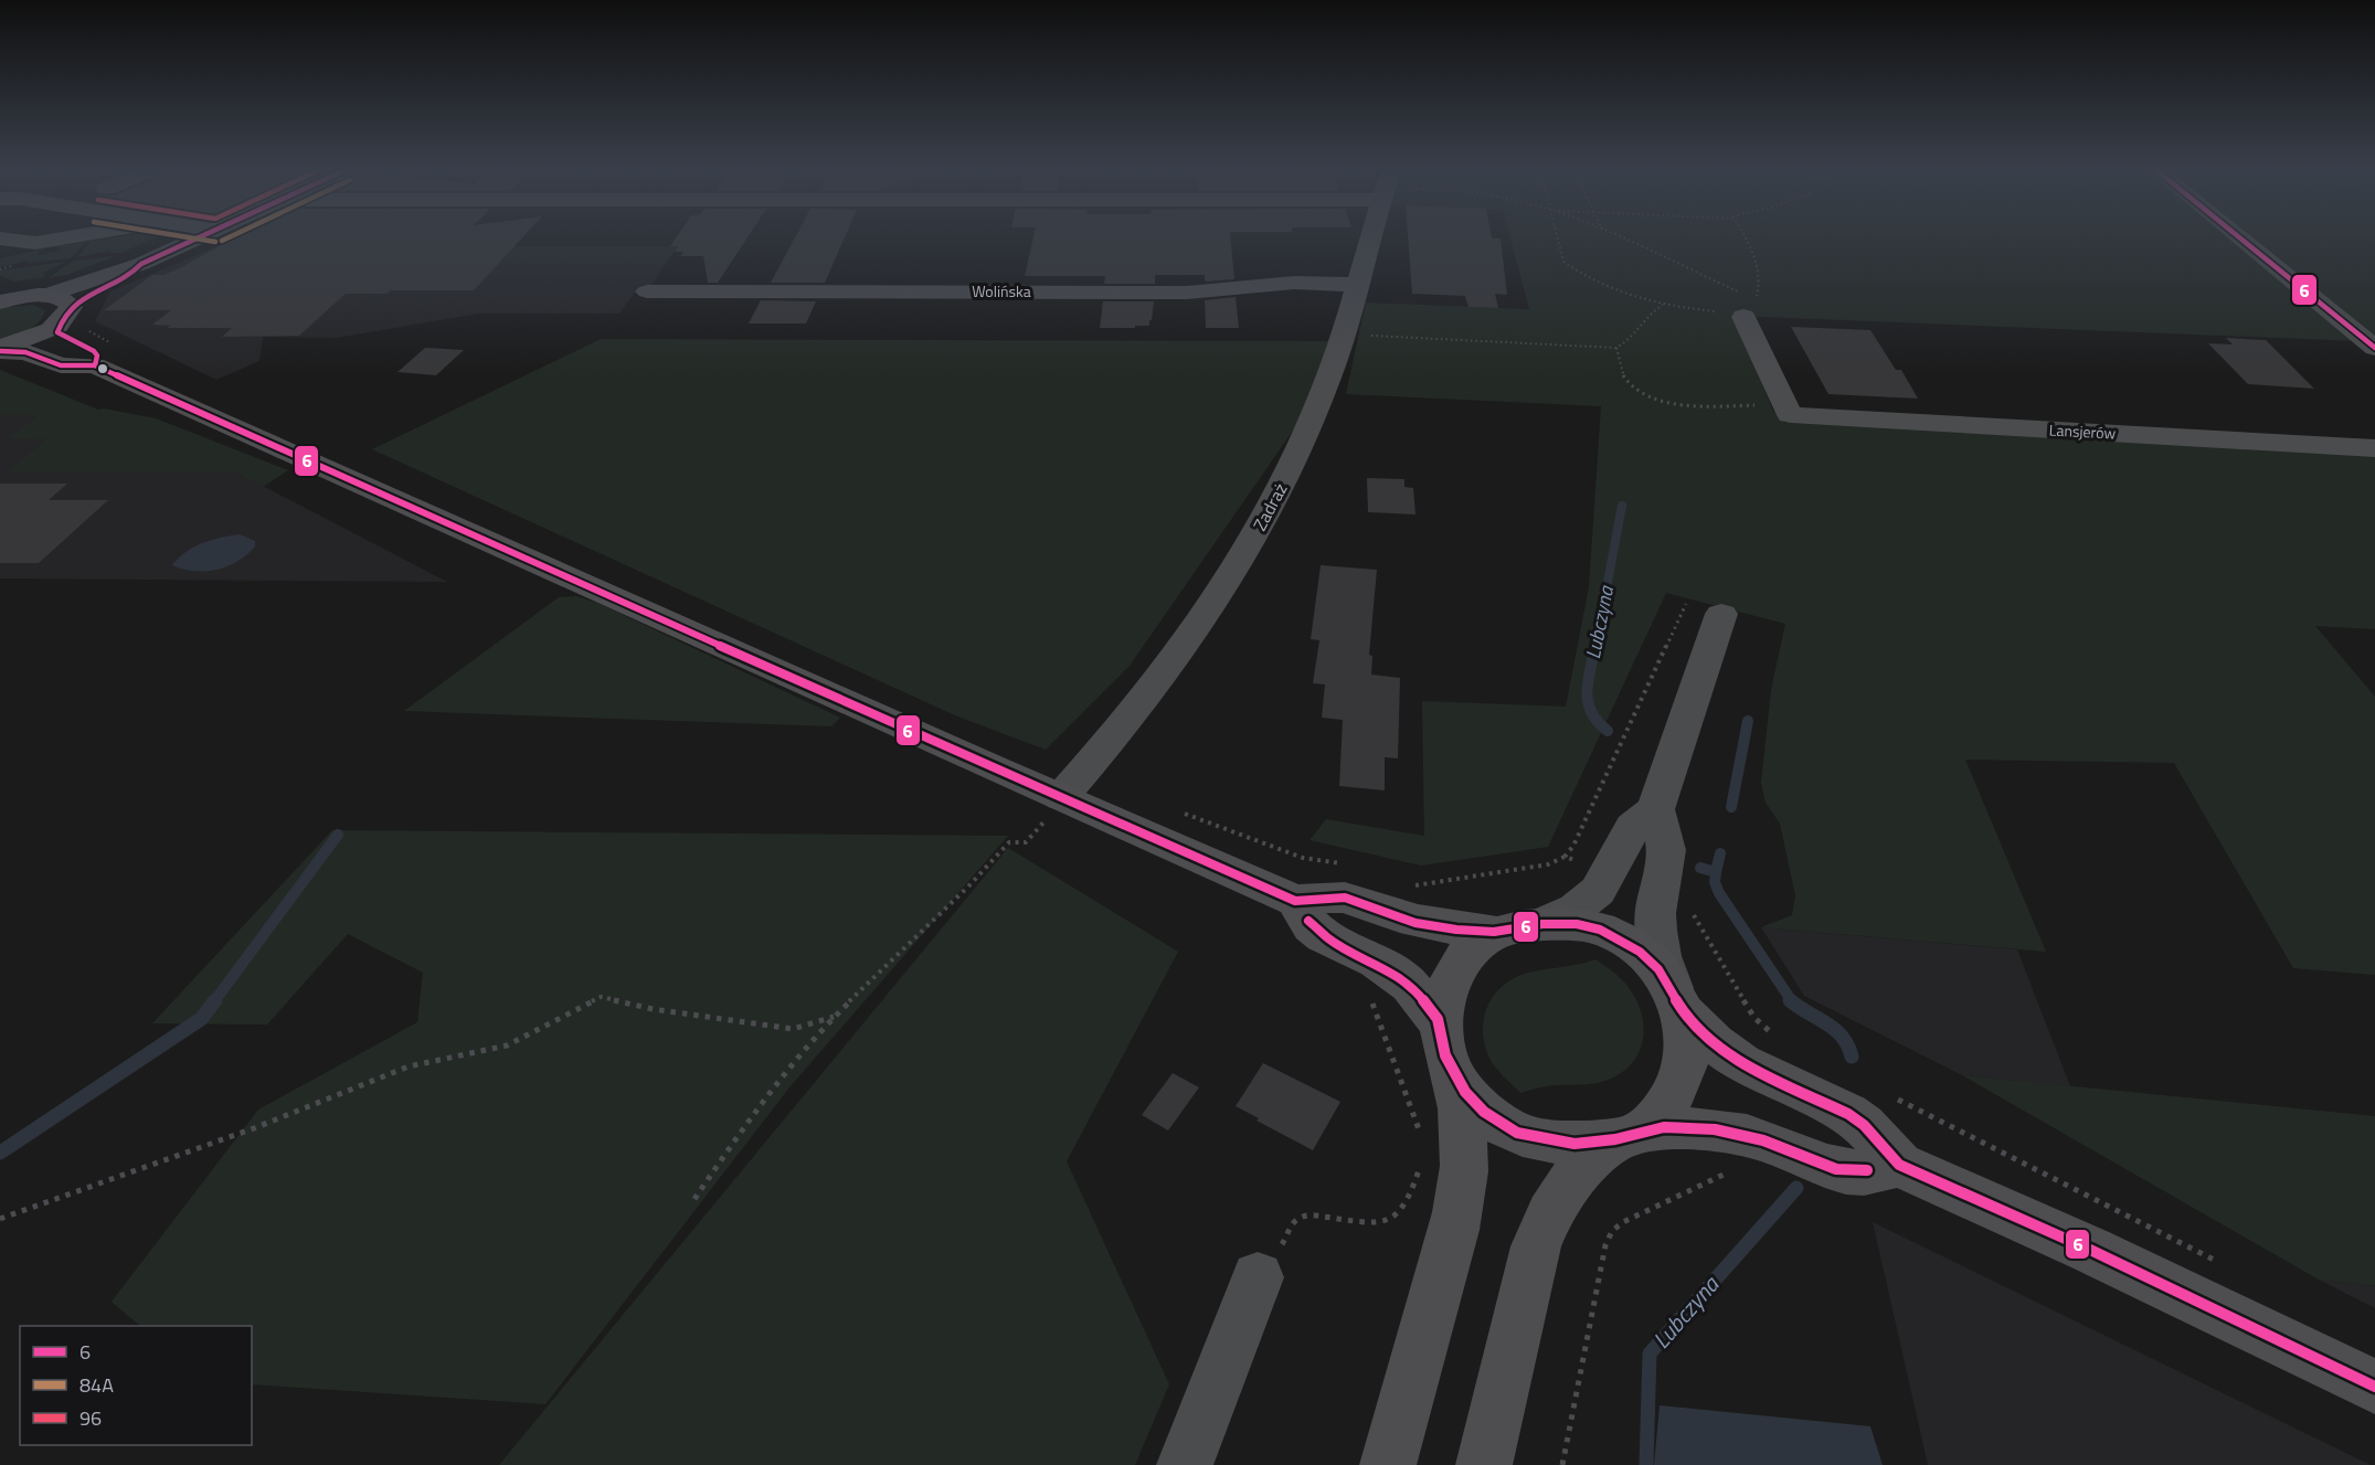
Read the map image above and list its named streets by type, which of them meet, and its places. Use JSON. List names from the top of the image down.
{
  "streets": {
    "street": ["Wolińska", "Lansjerów", "Zadraż"]
  },
  "crossings": [
    ["Wolińska", "Zadraż"]
  ],
  "water": ["Lubczyna"],
  "lines": ["transit line 6", "transit line 84A"],
  "legend": ["6", "84A", "96"]
}
